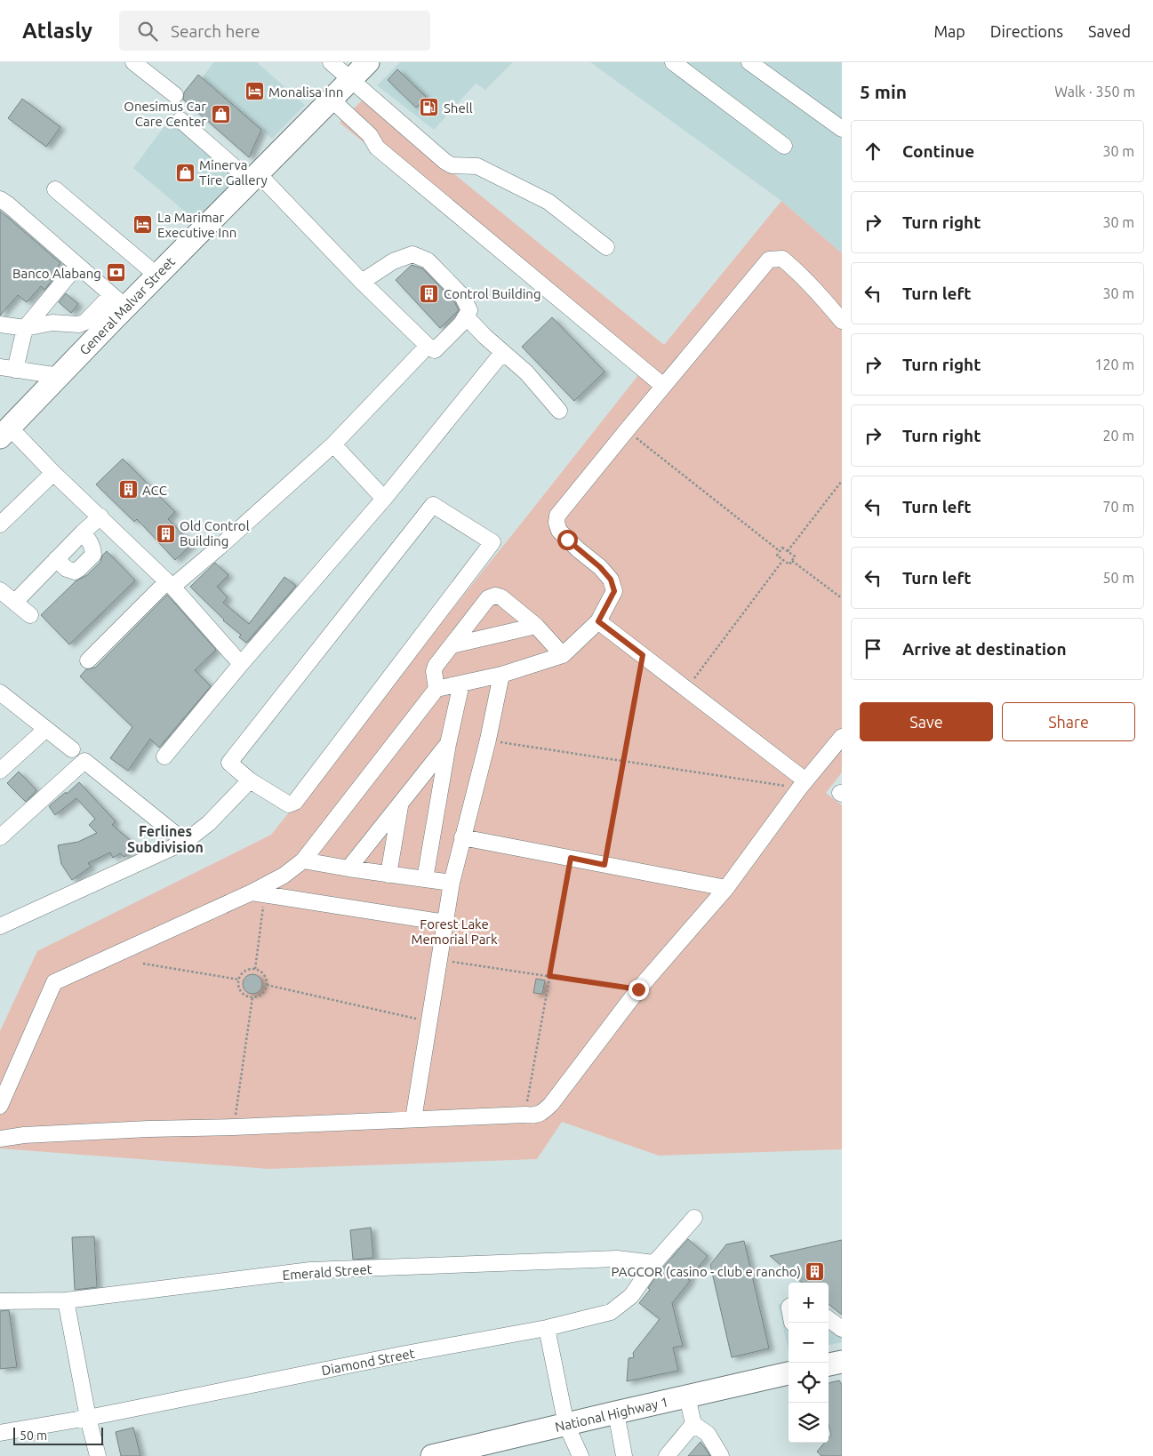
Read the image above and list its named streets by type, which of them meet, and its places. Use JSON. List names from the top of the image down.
{
  "streets": {
    "highway": ["General Malvar Street", "National Highway 1"],
    "street": ["Emerald Street", "Diamond Street"]
  },
  "crossings": [
    ["Emerald Street", "Diamond Street"]
  ],
  "districts": ["Ferlines Subdivision"],
  "parks": ["Forest Lake Memorial Park"],
  "places": {
    "hotel": ["Monalisa Inn", "La Marimar Executive Inn"],
    "fuel station": ["Shell"],
    "shop": ["Onesimus Car Care Center", "Minerva Tire Gallery"],
    "bank": ["Banco Alabang"],
    "building": [
      "Control Building",
      "ACC",
      "Old Control Building",
      "PAGCOR (casino - club e rancho)"
    ]
  },
  "scale_bar": "50 m",
  "page": {
    "header": "Atlasly",
    "search": "Search here",
    "nav": ["Map", "Directions", "Saved"],
    "heading": ["5 min", "Walk · 350 m"],
    "list": [
      ["Continue", "30 m"],
      ["Turn right", "30 m"],
      ["Turn left", "30 m"],
      ["Turn right", "120 m"],
      ["Turn right", "20 m"],
      ["Turn left", "70 m"],
      ["Turn left", "50 m"],
      "Arrive at destination"
    ],
    "buttons": ["Save", "Share"],
    "map_buttons": ["+", "−"],
    "scale": "50 m"
  }
}
